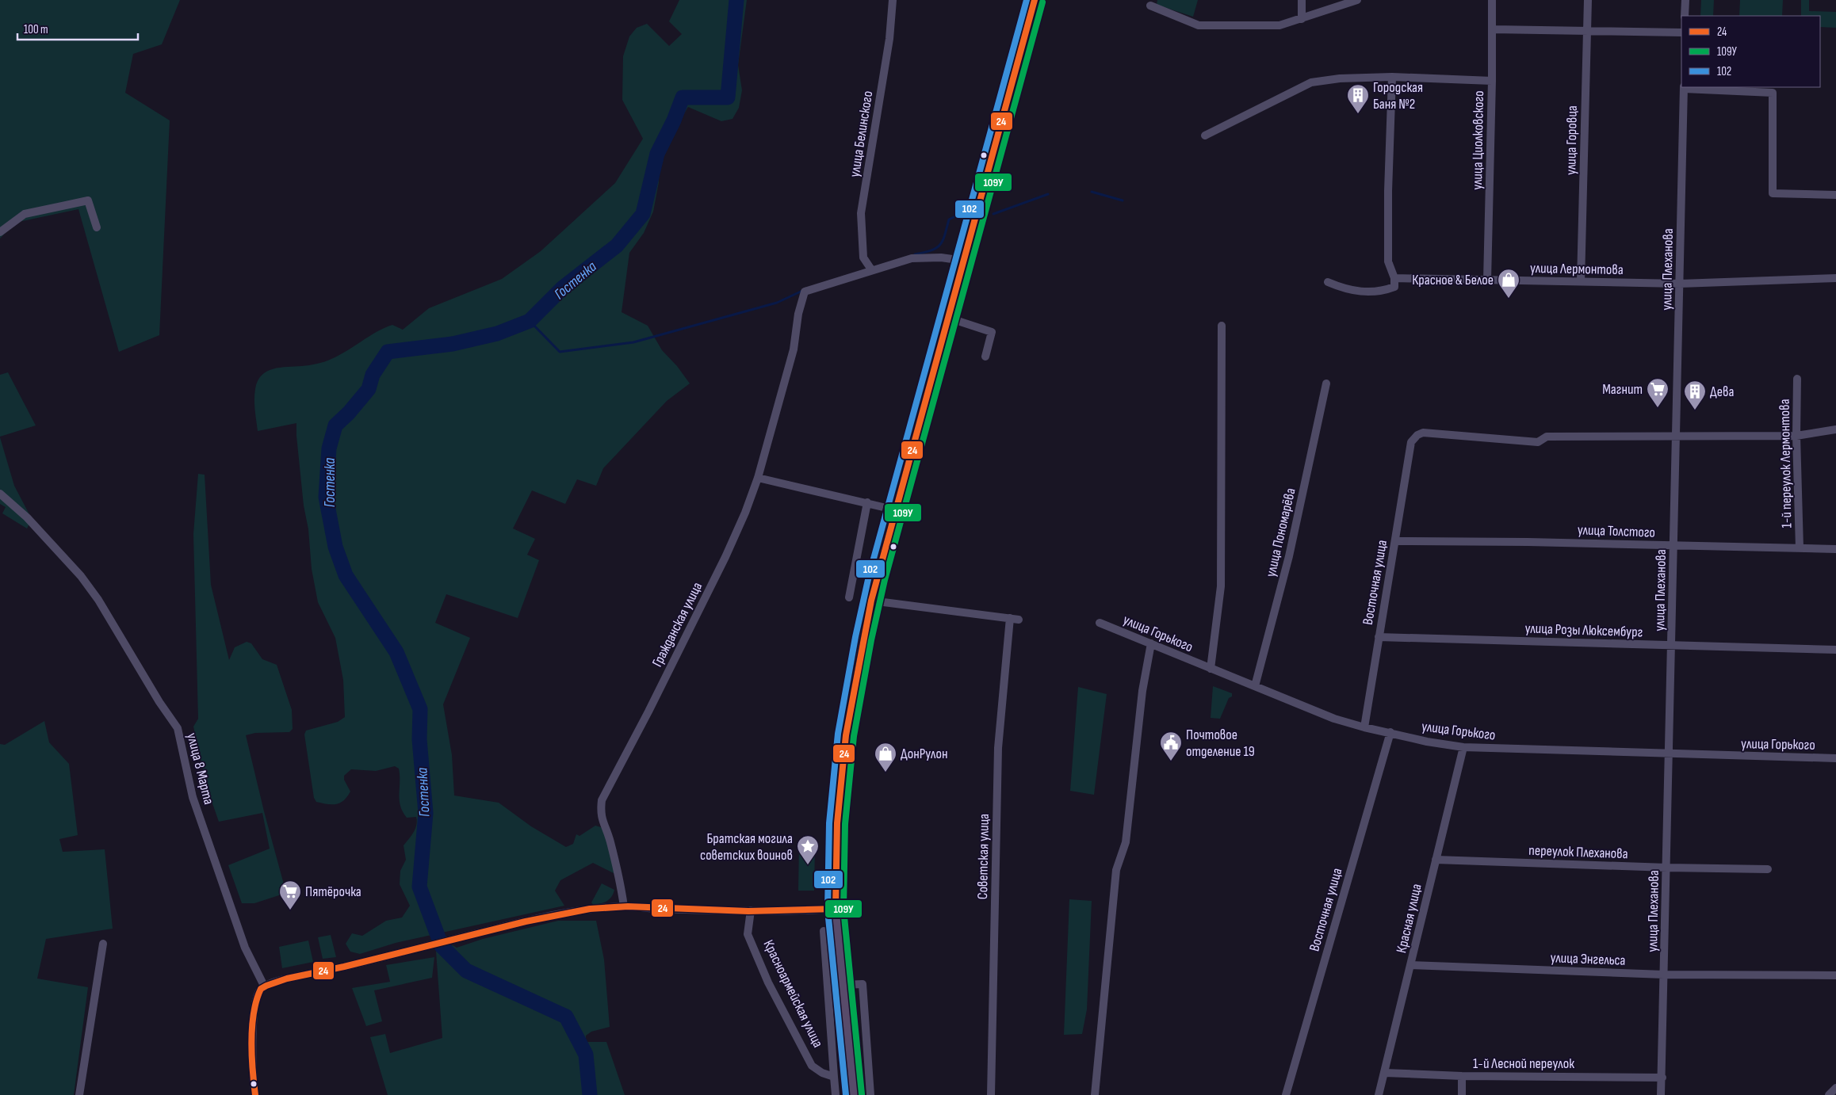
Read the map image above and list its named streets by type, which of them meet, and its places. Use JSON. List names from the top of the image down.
{
  "streets": {
    "street": [
      "улица Белинского",
      "улица Циолковского",
      "улица Горовца",
      "улица Лермонтова",
      "улица Плеханова",
      "1-й переулок Лермонтова",
      "улица Толстого",
      "улица Пономарёва",
      "Восточная улица",
      "Гражданская улица",
      "улица Розы Люксембург",
      "улица Горького",
      "улица 8 Марта",
      "переулок Плеханова",
      "Советская улица",
      "Красная улица",
      "улица Энгельса",
      "Красноармейская улица",
      "1-й Лесной переулок"
    ]
  },
  "crossings": [
    ["улица Белинского", "Гражданская улица"],
    ["улица Циолковского", "улица Лермонтова"],
    ["улица Горовца", "улица Лермонтова"],
    ["улица Лермонтова", "улица Плеханова"],
    ["улица Плеханова", "улица Толстого"],
    ["улица Плеханова", "Восточная улица"],
    ["улица Плеханова", "улица Розы Люксембург"],
    ["улица Плеханова", "улица Горького"],
    ["улица Плеханова", "переулок Плеханова"],
    ["улица Плеханова", "улица Энгельса"],
    ["улица Плеханова", "1-й Лесной переулок"],
    ["1-й переулок Лермонтова", "улица Толстого"],
    ["улица Толстого", "Восточная улица"],
    ["улица Пономарёва", "улица Горького"],
    ["Восточная улица", "улица Розы Люксембург"],
    ["Восточная улица", "улица Горького"],
    ["улица Горького", "Красная улица"],
    ["переулок Плеханова", "Красная улица"],
    ["Красная улица", "улица Энгельса"],
    ["Красная улица", "1-й Лесной переулок"]
  ],
  "water": ["Гостенка"],
  "places": {
    "building": ["Городская Баня №2", "Дева"],
    "shop": ["Красное & Белое", "ДонРулон"],
    "supermarket": ["Магнит", "Пятёрочка"],
    "public building": ["Почтовое отделение 19"],
    "place": ["Братская могила советских воинов"]
  },
  "lines": ["transit line 24", "transit line 102", "transit line 109У"],
  "legend": ["24", "109У", "102"],
  "scale_bar": "100 m"
}
